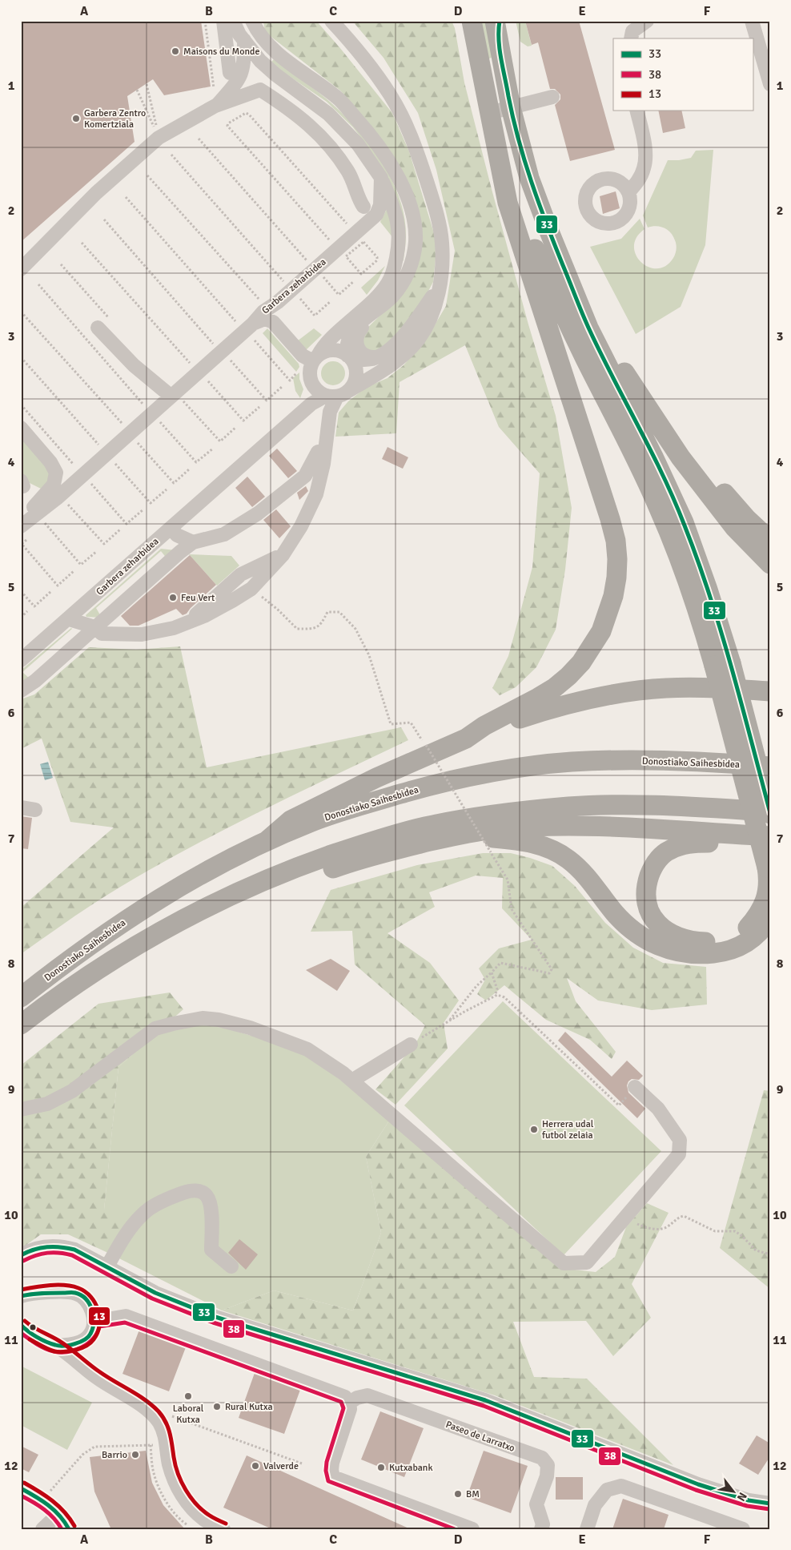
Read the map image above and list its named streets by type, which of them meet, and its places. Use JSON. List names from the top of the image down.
{
  "streets": {
    "highway": ["Donostiako Saihesbidea"],
    "street": ["Garbera zeharbidea", "Paseo de Larratxo"]
  },
  "places": [
    "Maisons du Monde",
    "Garbera Zentro Komertziala",
    "Feu Vert",
    "Herrera udal futbol zelaia",
    "Laboral Kutxa",
    "Rural Kutxa",
    "Barrio",
    "Valverde",
    "Kutxabank",
    "BM"
  ],
  "lines": ["transit line 33", "transit line 38", "transit line 13"],
  "legend": ["33", "38", "13"],
  "north": "bottom right",
  "grid": {
    "columns": [
      "A",
      "B",
      "C",
      "D",
      "E",
      "F"
    ],
    "rows": [
      "1",
      "2",
      "3",
      "4",
      "5",
      "6",
      "7",
      "8",
      "9",
      "10",
      "11",
      "12"
    ]
  }
}
